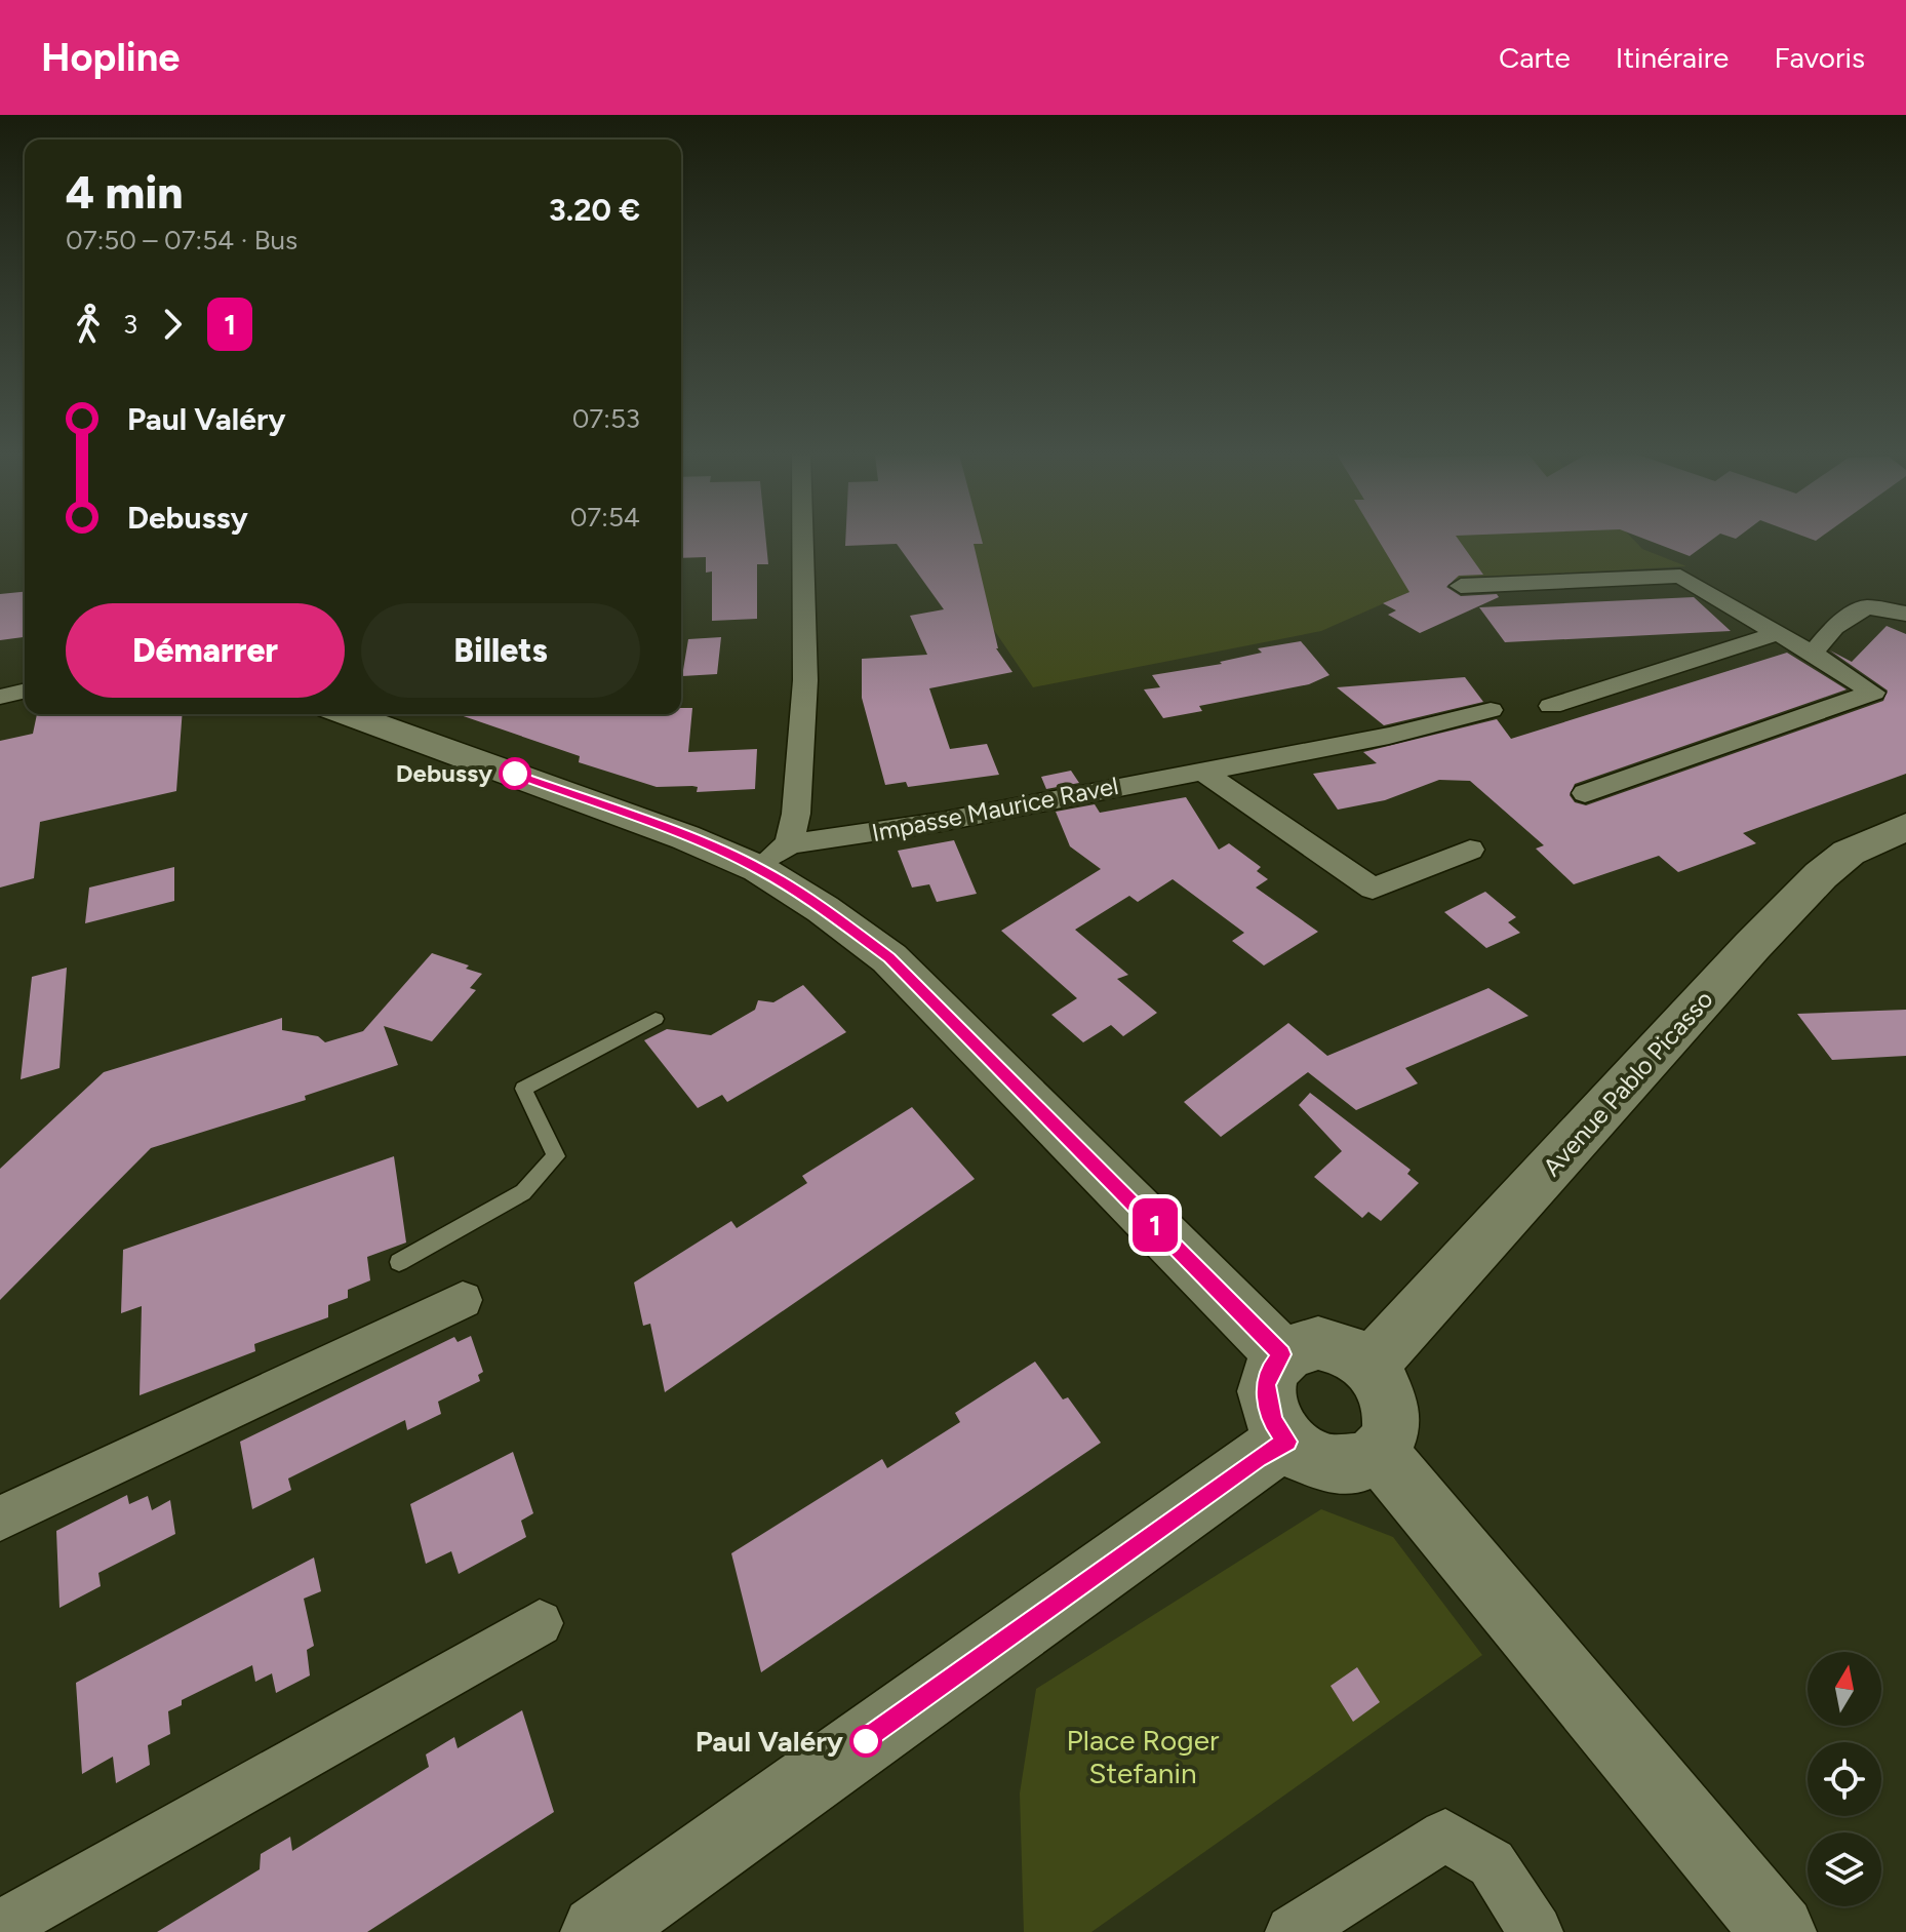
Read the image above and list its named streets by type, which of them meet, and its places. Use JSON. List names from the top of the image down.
{
  "streets": {
    "main road": ["Avenue Pablo Picasso"],
    "street": ["Impasse Maurice Ravel"]
  },
  "parks": ["Place Roger Stefanin"],
  "places": ["Debussy", "Paul Valéry"],
  "lines": ["bus line 1"],
  "north": "top",
  "page": {
    "header": "Hopline",
    "nav": ["Carte", "Itinéraire", "Favoris"],
    "on_map": "1",
    "heading": ["4 min", "07:50 – 07:54 · Bus", "3.20 €"],
    "legs": ["3", "1"],
    "list": [
      {
        "name": "Paul Valéry",
        "value": "07:53"
      },
      {
        "name": "Debussy",
        "value": "07:54"
      }
    ],
    "buttons": ["Démarrer", "Billets"]
  }
}
